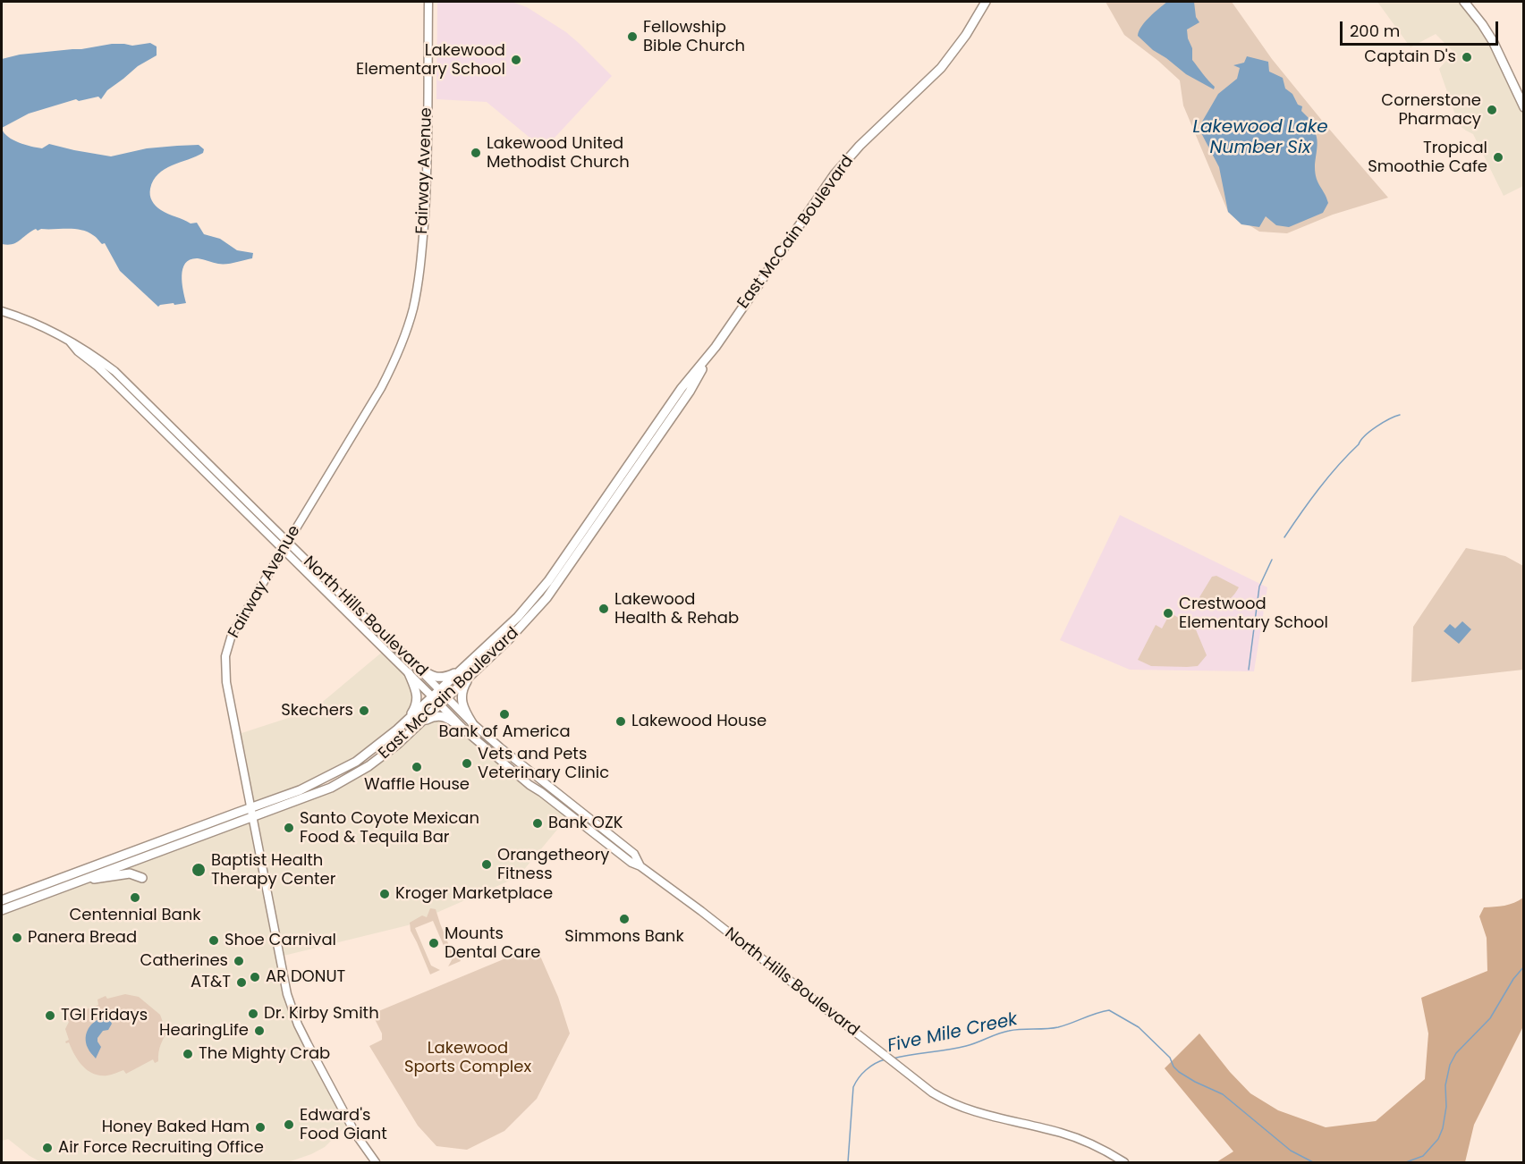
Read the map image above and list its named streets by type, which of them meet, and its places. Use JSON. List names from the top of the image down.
{
  "streets": {
    "main road": ["East McCain Boulevard"],
    "street": ["Fairway Avenue", "North Hills Boulevard"]
  },
  "crossings": [
    ["Fairway Avenue", "East McCain Boulevard"],
    ["Fairway Avenue", "North Hills Boulevard"],
    ["East McCain Boulevard", "North Hills Boulevard"]
  ],
  "water": ["Lakewood Lake Number Six", "Five Mile Creek"],
  "parks": ["Lakewood Sports Complex"],
  "places": [
    "Fellowship Bible Church",
    "Captain D's",
    "Lakewood Elementary School",
    "Cornerstone Pharmacy",
    "Lakewood United Methodist Church",
    "Tropical Smoothie Cafe",
    "Lakewood Health & Rehab",
    "Crestwood Elementary School",
    "Skechers",
    "Bank of America",
    "Lakewood House",
    "Vets and Pets Veterinary Clinic",
    "Waffle House",
    "Bank OZK",
    "Santo Coyote Mexican Food & Tequila Bar",
    "Orangetheory Fitness",
    "Baptist Health Therapy Center",
    "Kroger Marketplace",
    "Centennial Bank",
    "Simmons Bank",
    "Panera Bread",
    "Shoe Carnival",
    "Mounts Dental Care",
    "Catherines",
    "AR DONUT",
    "AT&T",
    "Dr. Kirby Smith",
    "TGI Fridays",
    "HearingLife",
    "The Mighty Crab",
    "Edward's Food Giant",
    "Honey Baked Ham",
    "Air Force Recruiting Office"
  ],
  "scale_bar": "200 m"
}
